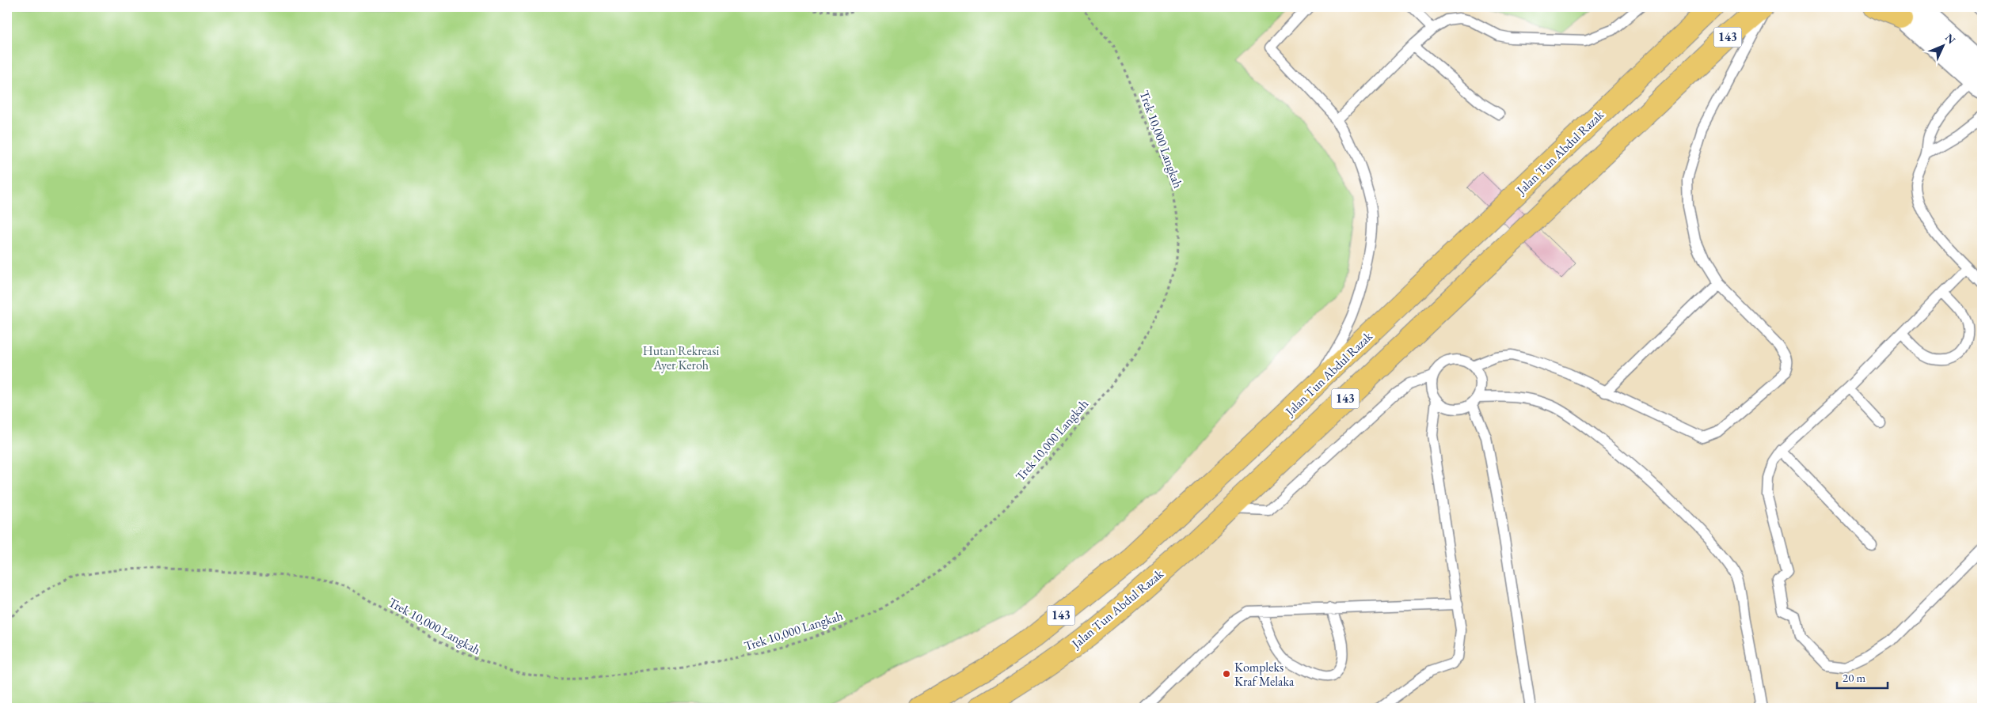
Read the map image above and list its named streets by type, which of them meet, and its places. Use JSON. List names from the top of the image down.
{
  "streets": {
    "highway": ["143", "Jalan Tun Abdul Razak"],
    "path": ["Trek 10,000 Langkah"]
  },
  "parks": ["Hutan Rekreasi Ayer Keroh"],
  "places": ["Kompleks Kraf Melaka"],
  "scale_bar": "20 m",
  "north": "top right"
}
